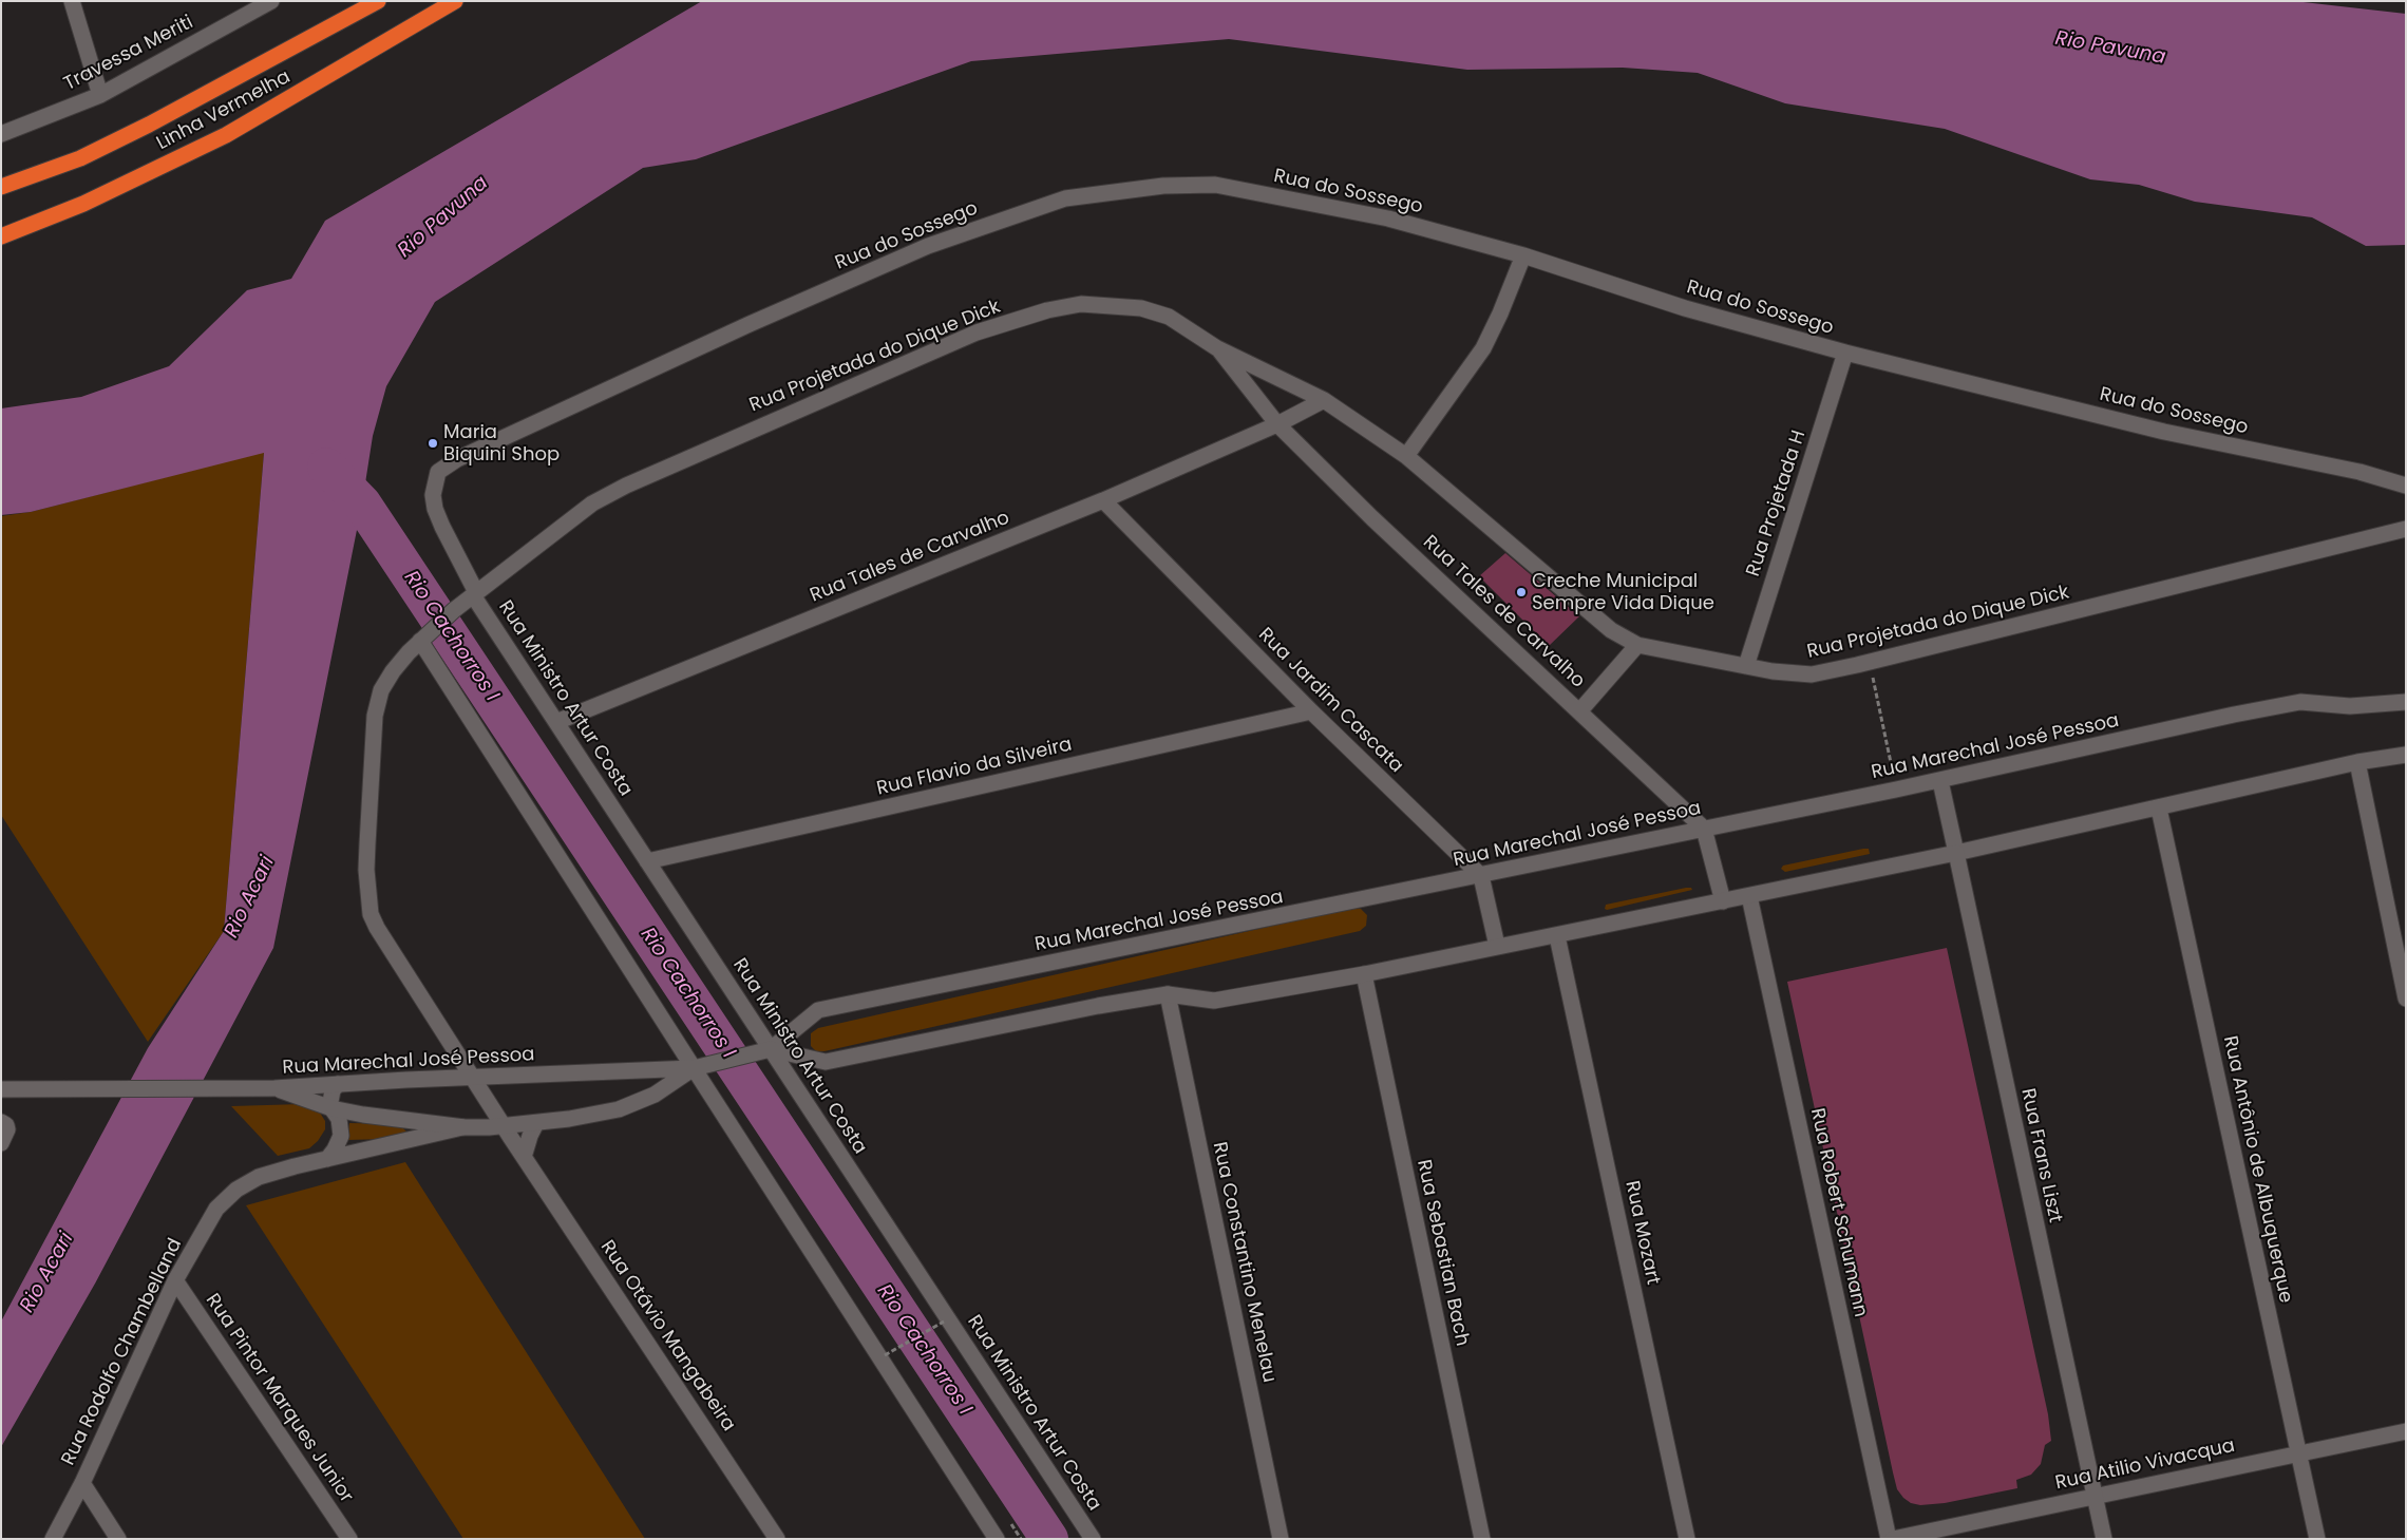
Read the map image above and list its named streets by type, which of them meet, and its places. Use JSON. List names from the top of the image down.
{
  "streets": {
    "highway": ["Linha Vermelha"],
    "street": [
      "Travessa Meriti",
      "Rua do Sossego",
      "Rua Projetada do Dique Dick",
      "Rua Projetada H",
      "Rua Tales de Carvalho",
      "Rua Ministro Artur Costa",
      "Rua Jardim Cascata",
      "Rua Marechal José Pessoa",
      "Rua Flavio da Silveira",
      "Rua Frans Liszt",
      "Rua Antônio de Albuquerque",
      "Rua Robert Schumann",
      "Rua Mozart",
      "Rua Sebastian Bach",
      "Rua Constantino Menelau",
      "Rua Otávio Mangabeira",
      "Rua Rodolfo Chambelland",
      "Rua Pintor Marques Junior",
      "Rua Atilio Vivacqua"
    ]
  },
  "crossings": [
    ["Rua do Sossego", "Rua Projetada do Dique Dick"],
    ["Rua do Sossego", "Rua Projetada H"],
    ["Rua do Sossego", "Rua Ministro Artur Costa"],
    ["Rua Projetada do Dique Dick", "Rua Projetada H"],
    ["Rua Projetada do Dique Dick", "Rua Tales de Carvalho"],
    ["Rua Projetada do Dique Dick", "Rua Ministro Artur Costa"],
    ["Rua Projetada do Dique Dick", "Rua Otávio Mangabeira"],
    ["Rua Tales de Carvalho", "Rua Ministro Artur Costa"],
    ["Rua Tales de Carvalho", "Rua Jardim Cascata"],
    ["Rua Tales de Carvalho", "Rua Marechal José Pessoa"],
    ["Rua Ministro Artur Costa", "Rua Marechal José Pessoa"],
    ["Rua Ministro Artur Costa", "Rua Flavio da Silveira"],
    ["Rua Jardim Cascata", "Rua Marechal José Pessoa"],
    ["Rua Jardim Cascata", "Rua Flavio da Silveira"],
    ["Rua Marechal José Pessoa", "Rua Frans Liszt"],
    ["Rua Marechal José Pessoa", "Rua Antônio de Albuquerque"],
    ["Rua Marechal José Pessoa", "Rua Robert Schumann"],
    ["Rua Marechal José Pessoa", "Rua Mozart"],
    ["Rua Marechal José Pessoa", "Rua Sebastian Bach"],
    ["Rua Marechal José Pessoa", "Rua Constantino Menelau"],
    ["Rua Marechal José Pessoa", "Rua Otávio Mangabeira"],
    ["Rua Marechal José Pessoa", "Rua Rodolfo Chambelland"],
    ["Rua Frans Liszt", "Rua Atilio Vivacqua"],
    ["Rua Antônio de Albuquerque", "Rua Atilio Vivacqua"],
    ["Rua Rodolfo Chambelland", "Rua Pintor Marques Junior"]
  ],
  "water": ["Rio Pavuna", "Rio Cachorros I", "Rio Acari"],
  "places": ["Maria Biquini Shop", "Creche Municipal Sempre Vida Dique"]
}
